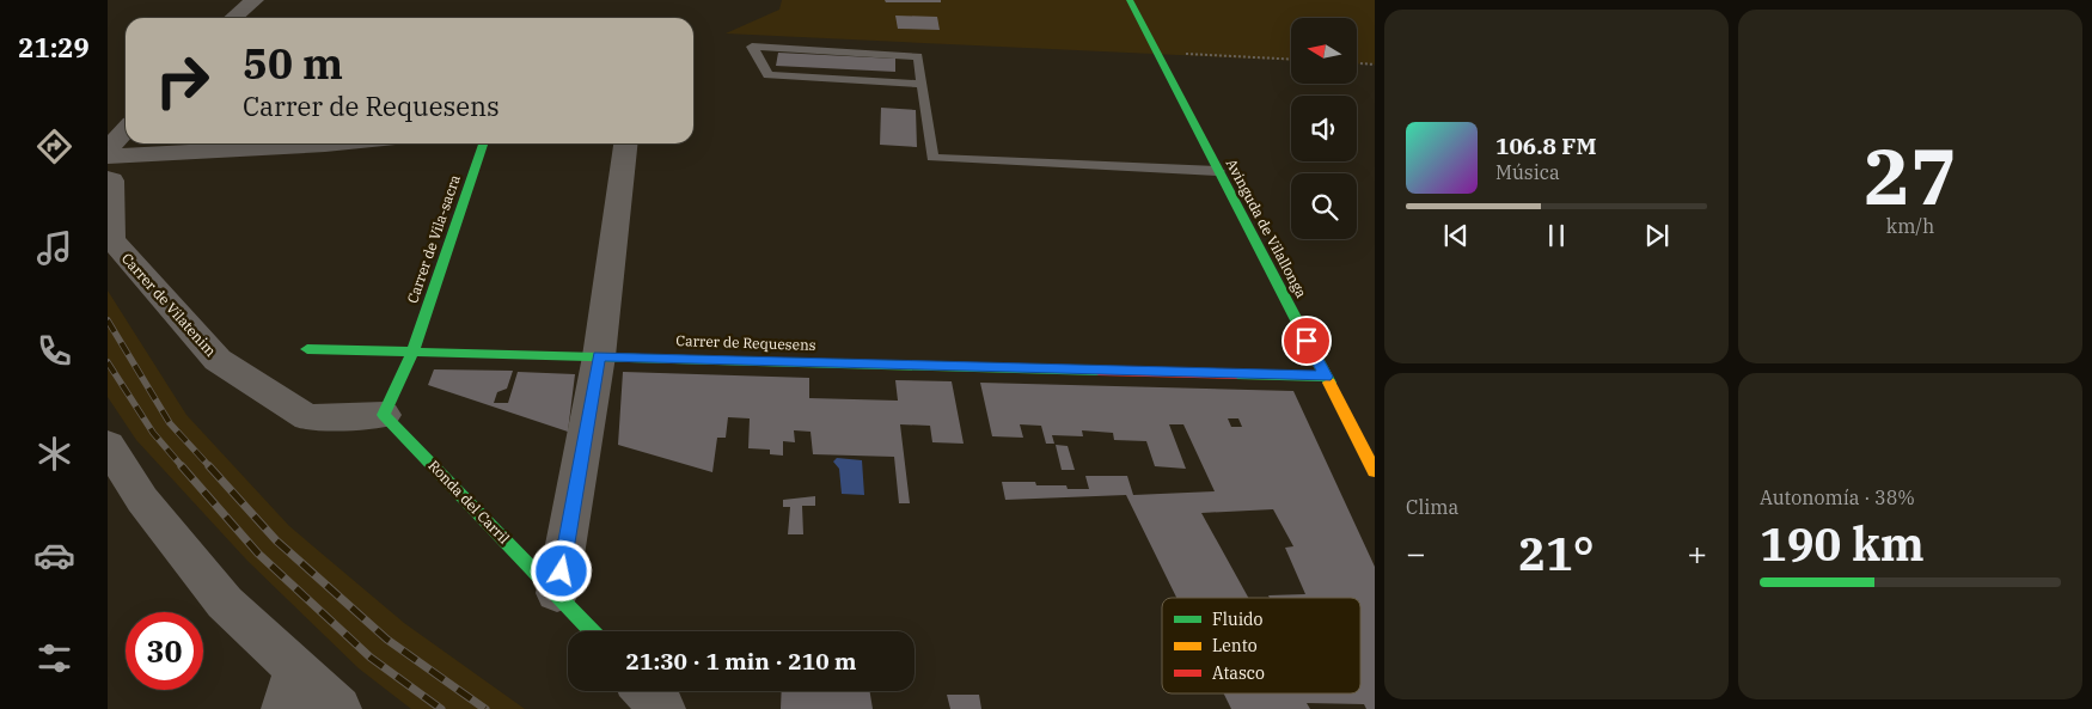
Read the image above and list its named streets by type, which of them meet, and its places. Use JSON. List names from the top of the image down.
{
  "streets": {
    "street": [
      "Avinguda de Vilallonga",
      "Carrer de Vila-sacra",
      "Carrer de Vilatenim",
      "Carrer de Requesens",
      "Ronda del Carril"
    ]
  },
  "crossings": [
    ["Avinguda de Vilallonga", "Carrer de Requesens"],
    ["Carrer de Vila-sacra", "Carrer de Requesens"],
    ["Carrer de Vilatenim", "Ronda del Carril"]
  ],
  "legend": ["Fluido", "Lento", "Atasco"],
  "north": "left",
  "page": {
    "tabs": "21:29",
    "tile": [
      ["27", "km/h"],
      "Clima",
      ["Autonomía · 38%", "190 km"]
    ],
    "turn": ["50 m", "Carrer de Requesens"],
    "song": ["106.8 FM", "Música"],
    "heat": ["−", "21°", "+"],
    "limit": "30",
    "trip": "21:30 · 1 min · 210 m"
  }
}
